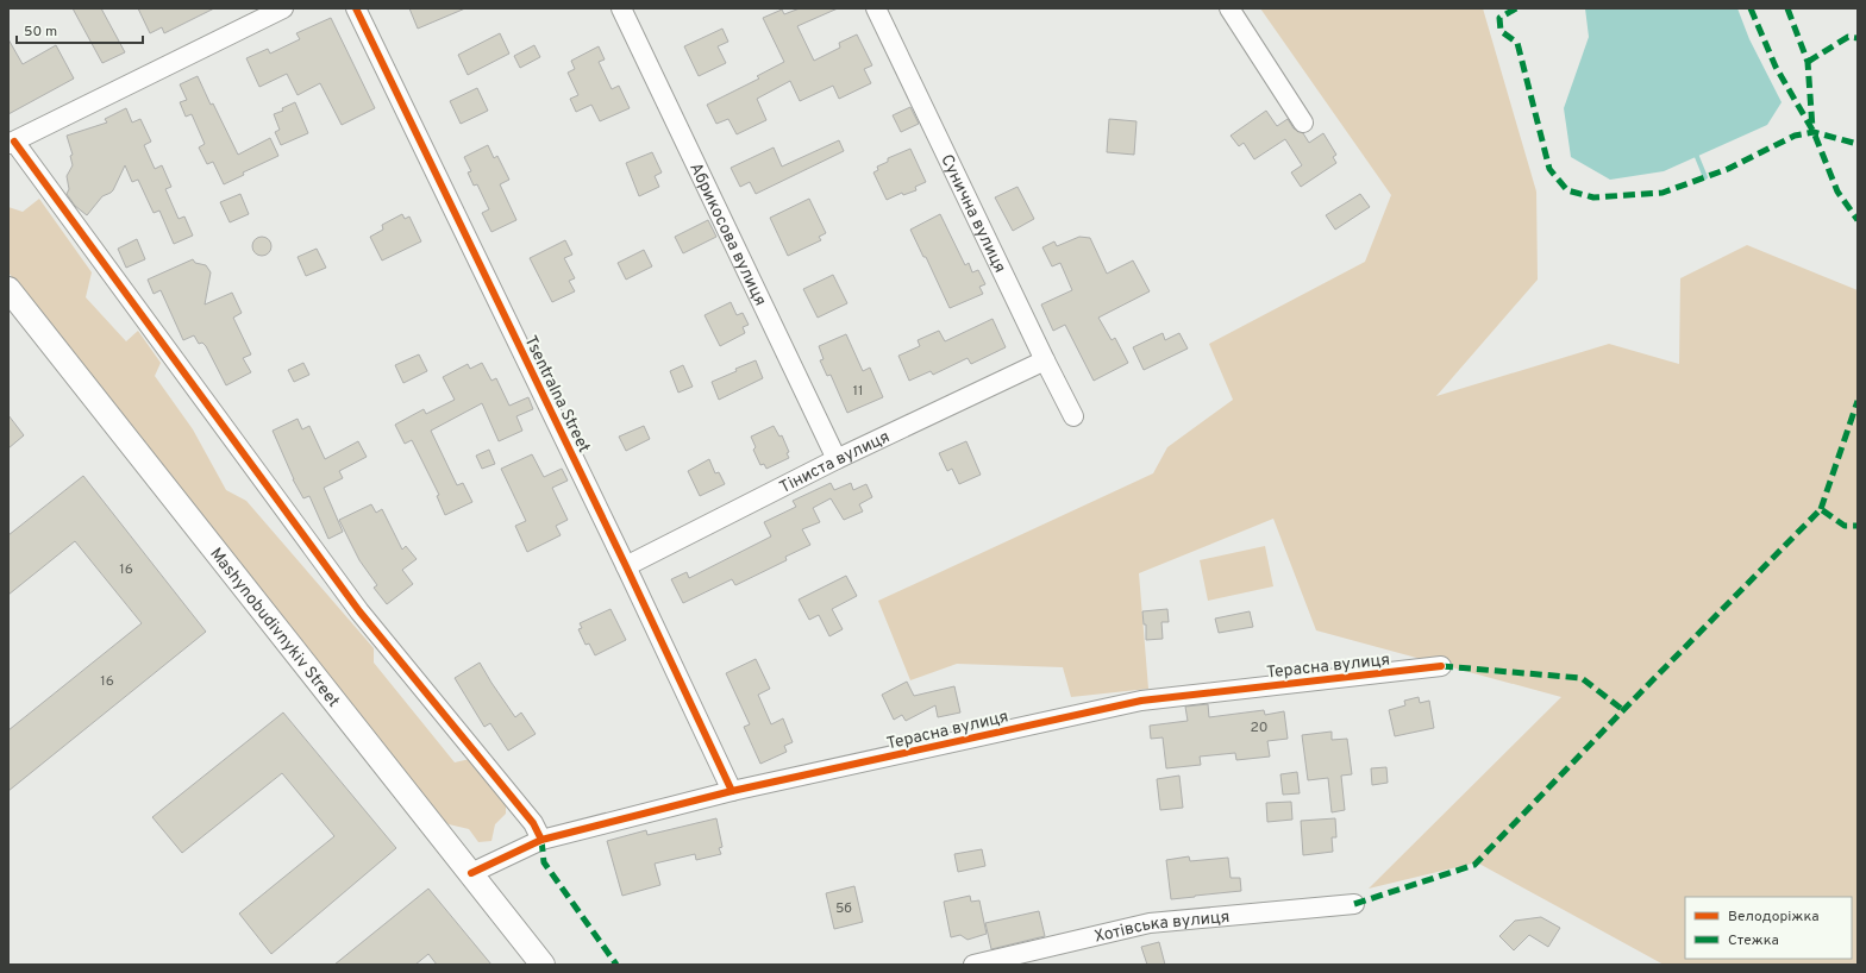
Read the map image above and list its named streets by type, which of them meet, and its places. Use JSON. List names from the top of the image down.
{
  "streets": {
    "street": [
      "Сунична вулиця",
      "Абрикосова вулиця",
      "Tsentralna Street",
      "Тіниста вулиця",
      "Mashynobudivnykiv Street",
      "Терасна вулиця",
      "Хотівська вулиця"
    ]
  },
  "crossings": [
    ["Сунична вулиця", "Тіниста вулиця"],
    ["Абрикосова вулиця", "Тіниста вулиця"],
    ["Tsentralna Street", "Тіниста вулиця"],
    ["Tsentralna Street", "Терасна вулиця"],
    ["Mashynobudivnykiv Street", "Терасна вулиця"]
  ],
  "house_numbers": [
    "11",
    "16",
    "16",
    "20",
    "5б"
  ],
  "legend": ["Велодоріжка", "Стежка"],
  "scale_bar": "50 m"
}
